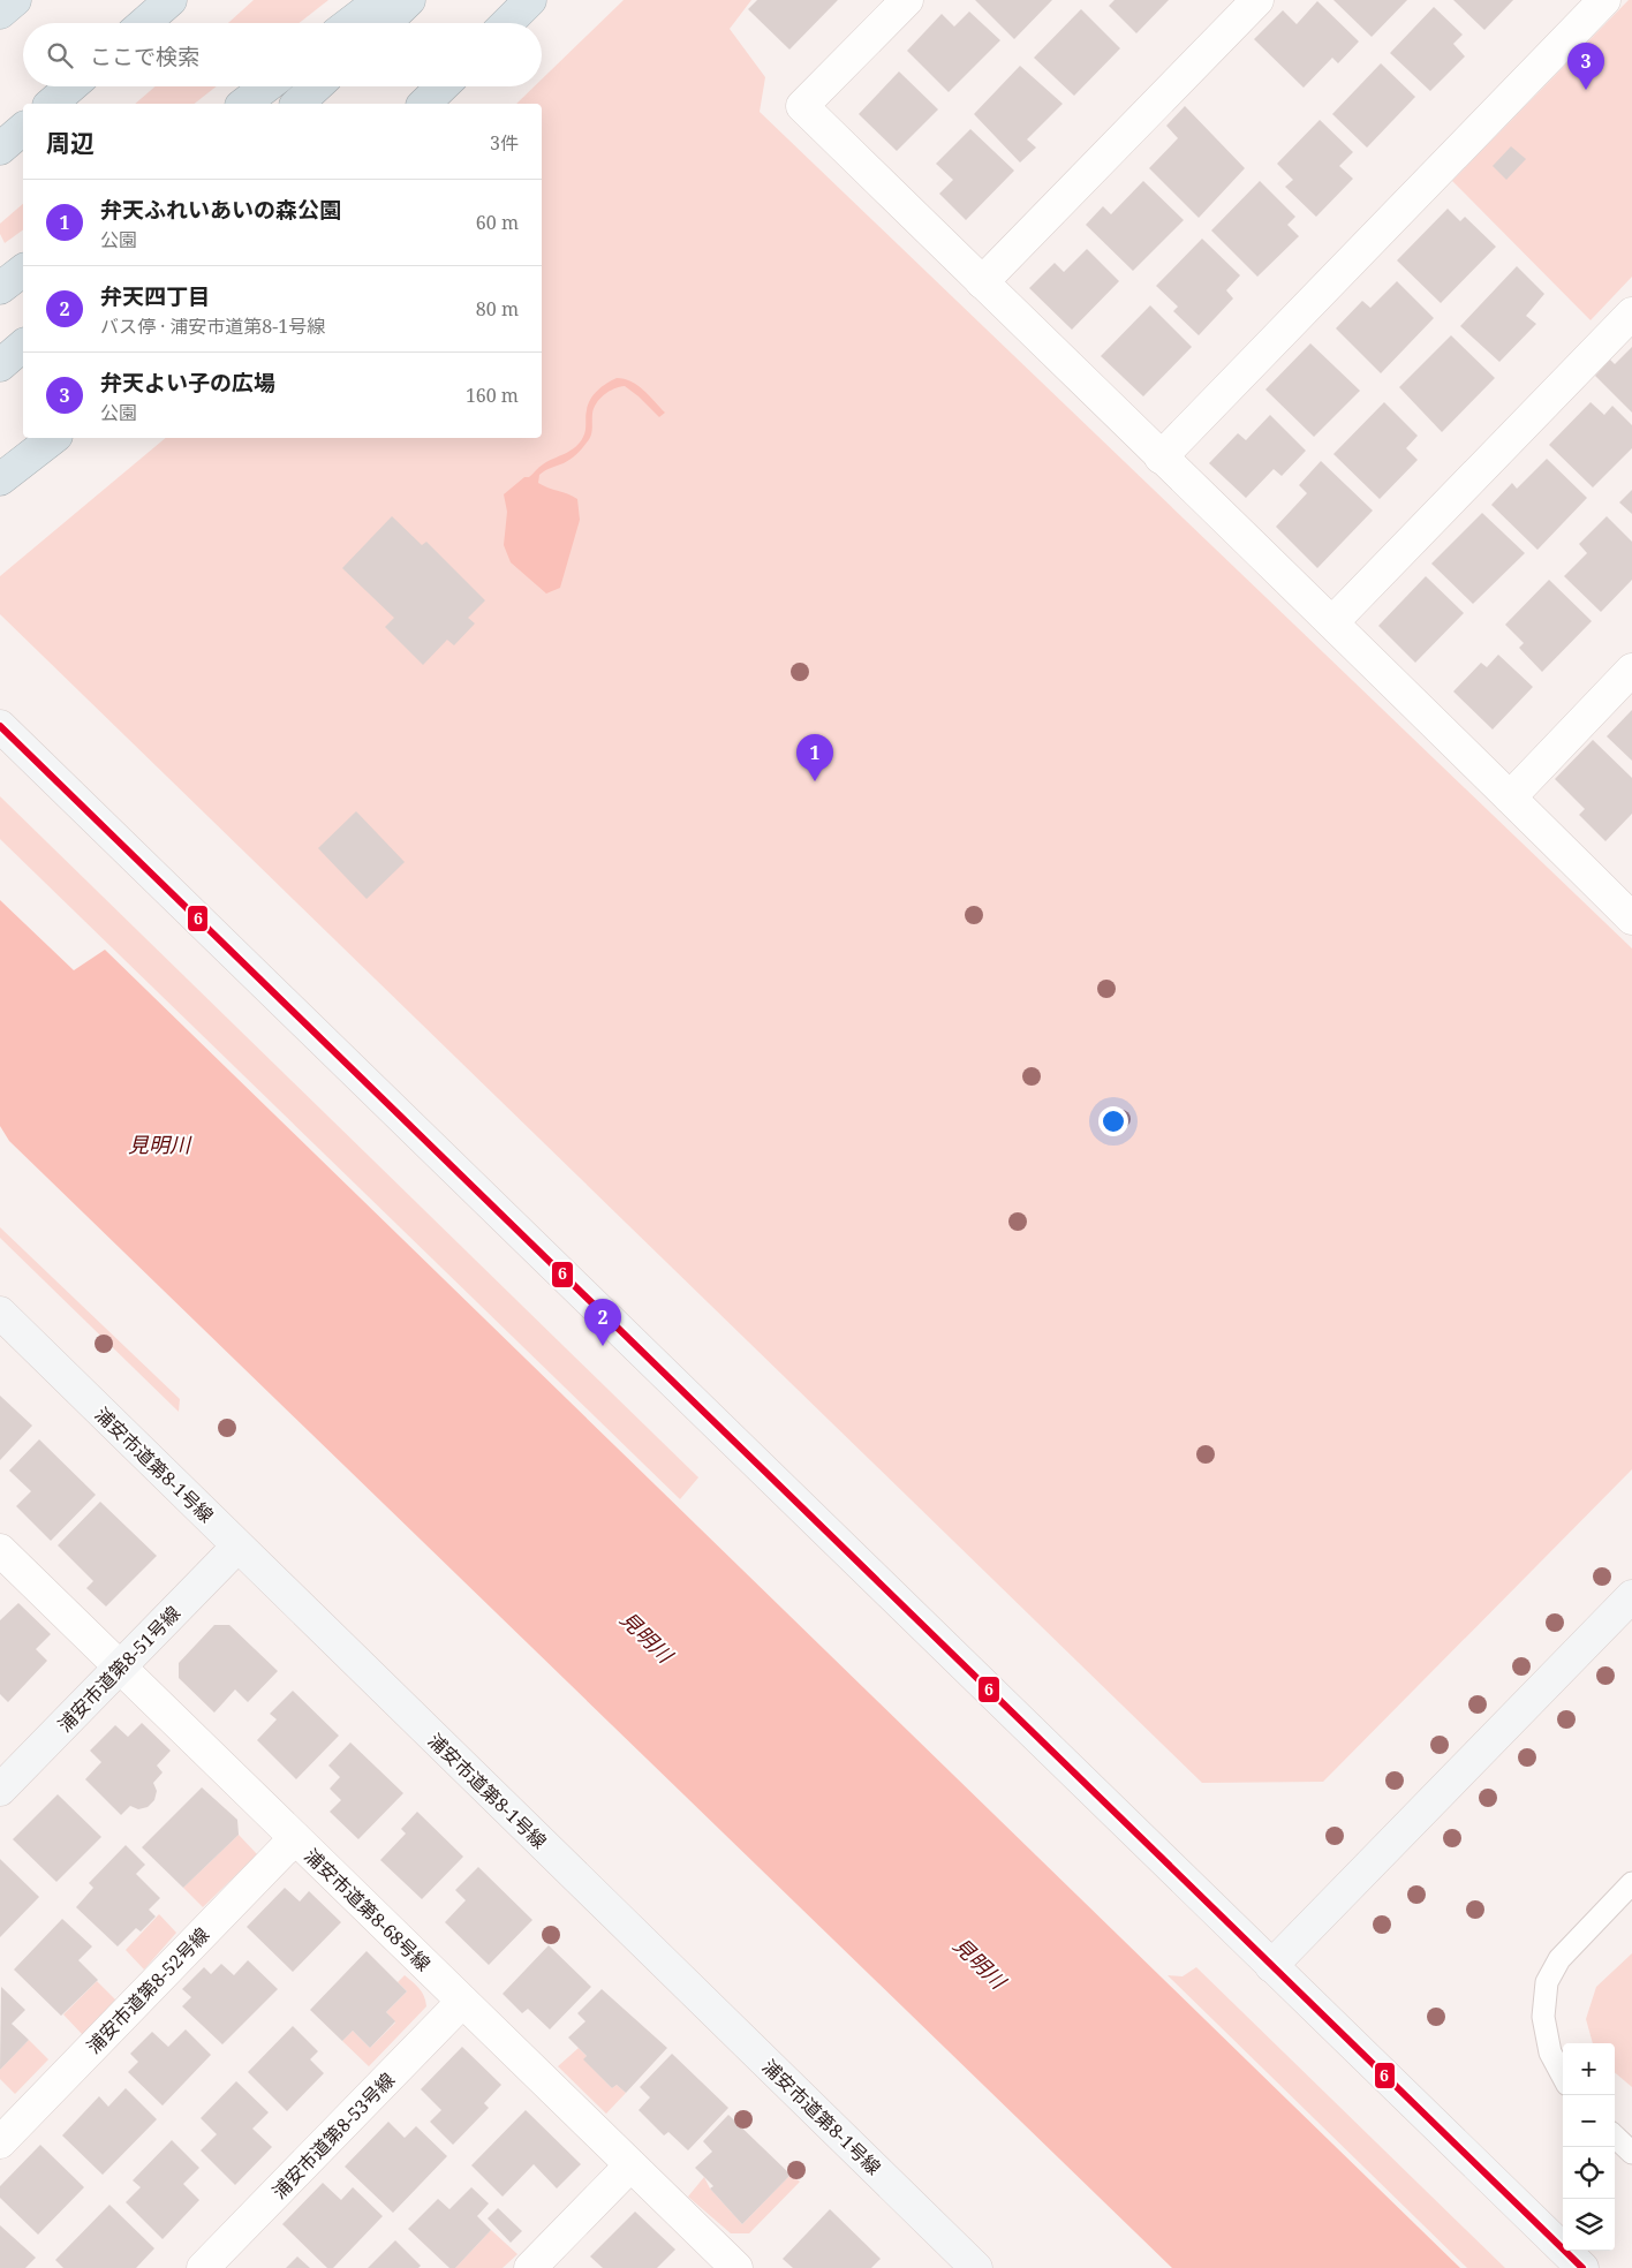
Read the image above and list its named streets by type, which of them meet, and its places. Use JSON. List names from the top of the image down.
{
  "streets": {
    "street": [
      "浦安市道第8-1号線",
      "浦安市道第8-51号線",
      "浦安市道第8-68号線",
      "浦安市道第8-52号線",
      "浦安市道第8-53号線"
    ]
  },
  "crossings": [
    ["浦安市道第8-1号線", "浦安市道第8-51号線"],
    ["浦安市道第8-51号線", "浦安市道第8-68号線"],
    ["浦安市道第8-68号線", "浦安市道第8-52号線"],
    ["浦安市道第8-68号線", "浦安市道第8-53号線"]
  ],
  "water": ["見明川"],
  "lines": ["transit line 6"],
  "page": {
    "search": "ここで検索",
    "pins": ["3", "1", "2"],
    "heading": ["周辺", "3件"],
    "list": [
      {
        "mark": "1",
        "name": "弁天ふれいあいの森公園",
        "note": "公園",
        "value": "60 m"
      },
      {
        "mark": "2",
        "name": "弁天四丁目",
        "note": "バス停 · 浦安市道第8-1号線",
        "value": "80 m"
      },
      {
        "mark": "3",
        "name": "弁天よい子の広場",
        "note": "公園",
        "value": "160 m"
      }
    ],
    "map_buttons": ["+", "−"]
  }
}
